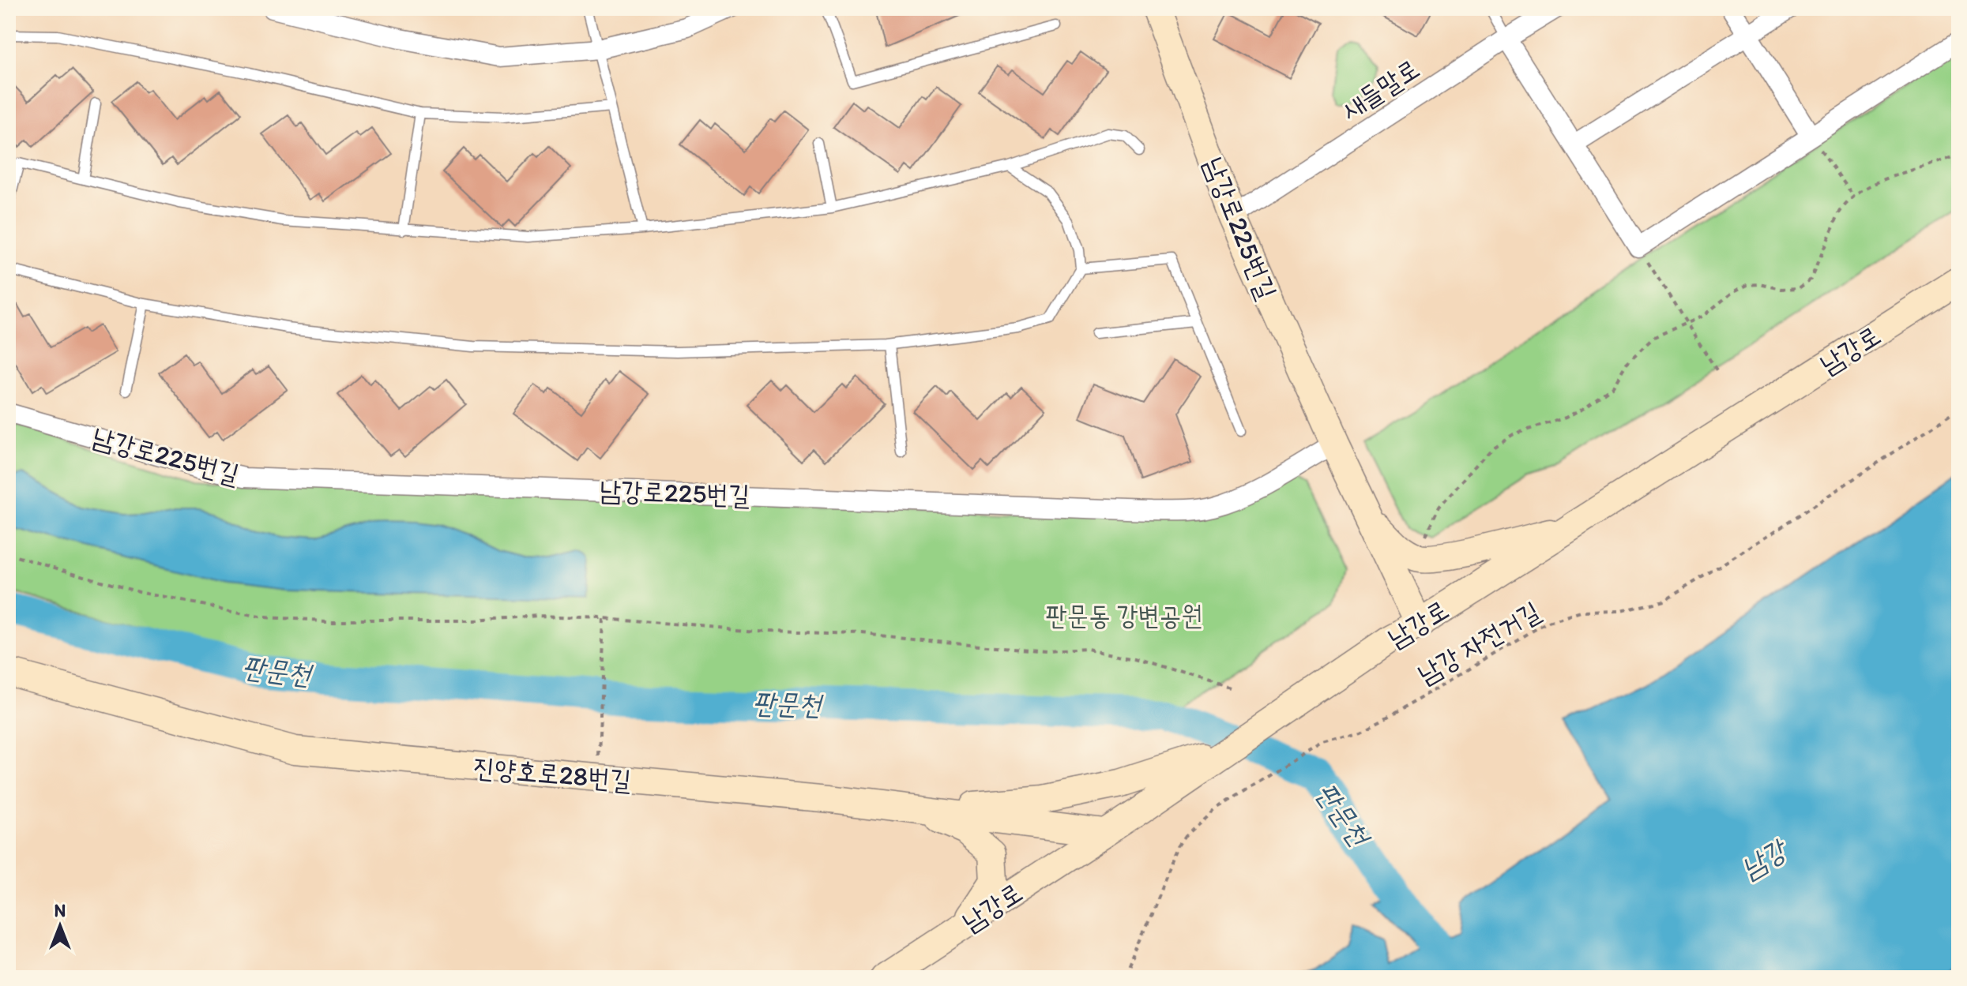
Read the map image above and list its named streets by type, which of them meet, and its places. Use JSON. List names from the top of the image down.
{
  "streets": {
    "street": [
      "새들말로",
      "남강로225번길",
      "남강로",
      "진양호로28번길"
    ],
    "path": ["남강 자전거길"]
  },
  "crossings": [
    ["새들말로", "남강로225번길"],
    ["남강로225번길", "남강로"],
    ["남강로", "진양호로28번길"]
  ],
  "water": ["판문천", "남강"],
  "parks": ["판문동 강변공원"],
  "north": "top"
}
